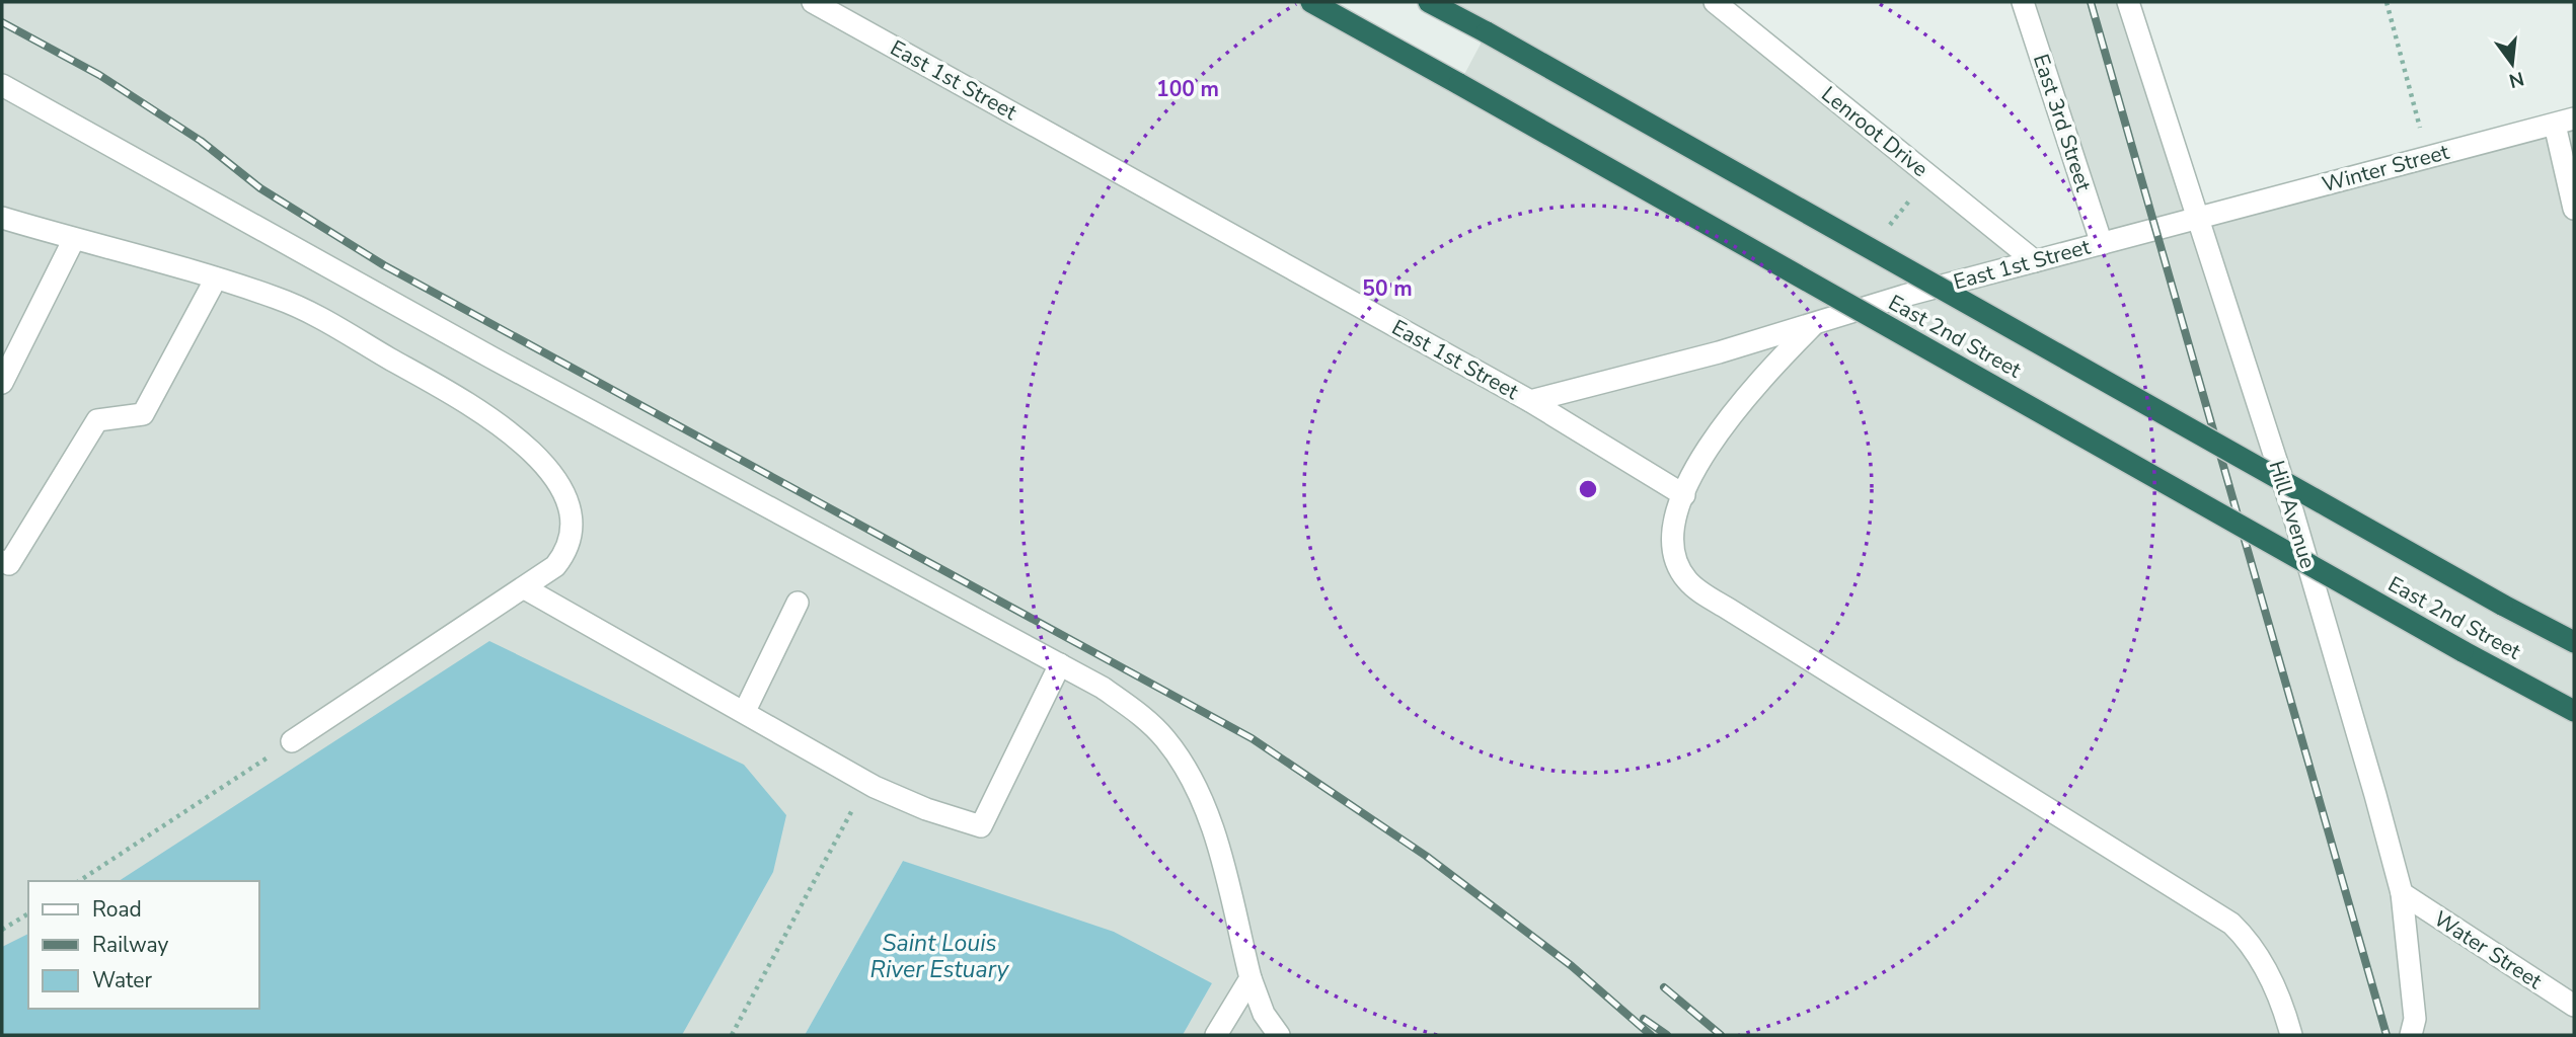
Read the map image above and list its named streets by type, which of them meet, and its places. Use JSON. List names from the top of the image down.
{
  "streets": {
    "highway": ["East 2nd Street"],
    "street": [
      "East 1st Street",
      "East 3rd Street",
      "Lenroot Drive",
      "Winter Street",
      "Hill Avenue",
      "Water Street"
    ]
  },
  "crossings": [
    ["East 1st Street", "East 3rd Street"],
    ["East 1st Street", "Lenroot Drive"],
    ["East 1st Street", "Winter Street"],
    ["East 1st Street", "Hill Avenue"],
    ["Winter Street", "Hill Avenue"],
    ["Hill Avenue", "Water Street"]
  ],
  "water": ["Saint Louis River Estuary"],
  "legend": ["Road", "Railway", "Water"],
  "north": "bottom",
  "rings": ["100 m", "50 m"]
}
